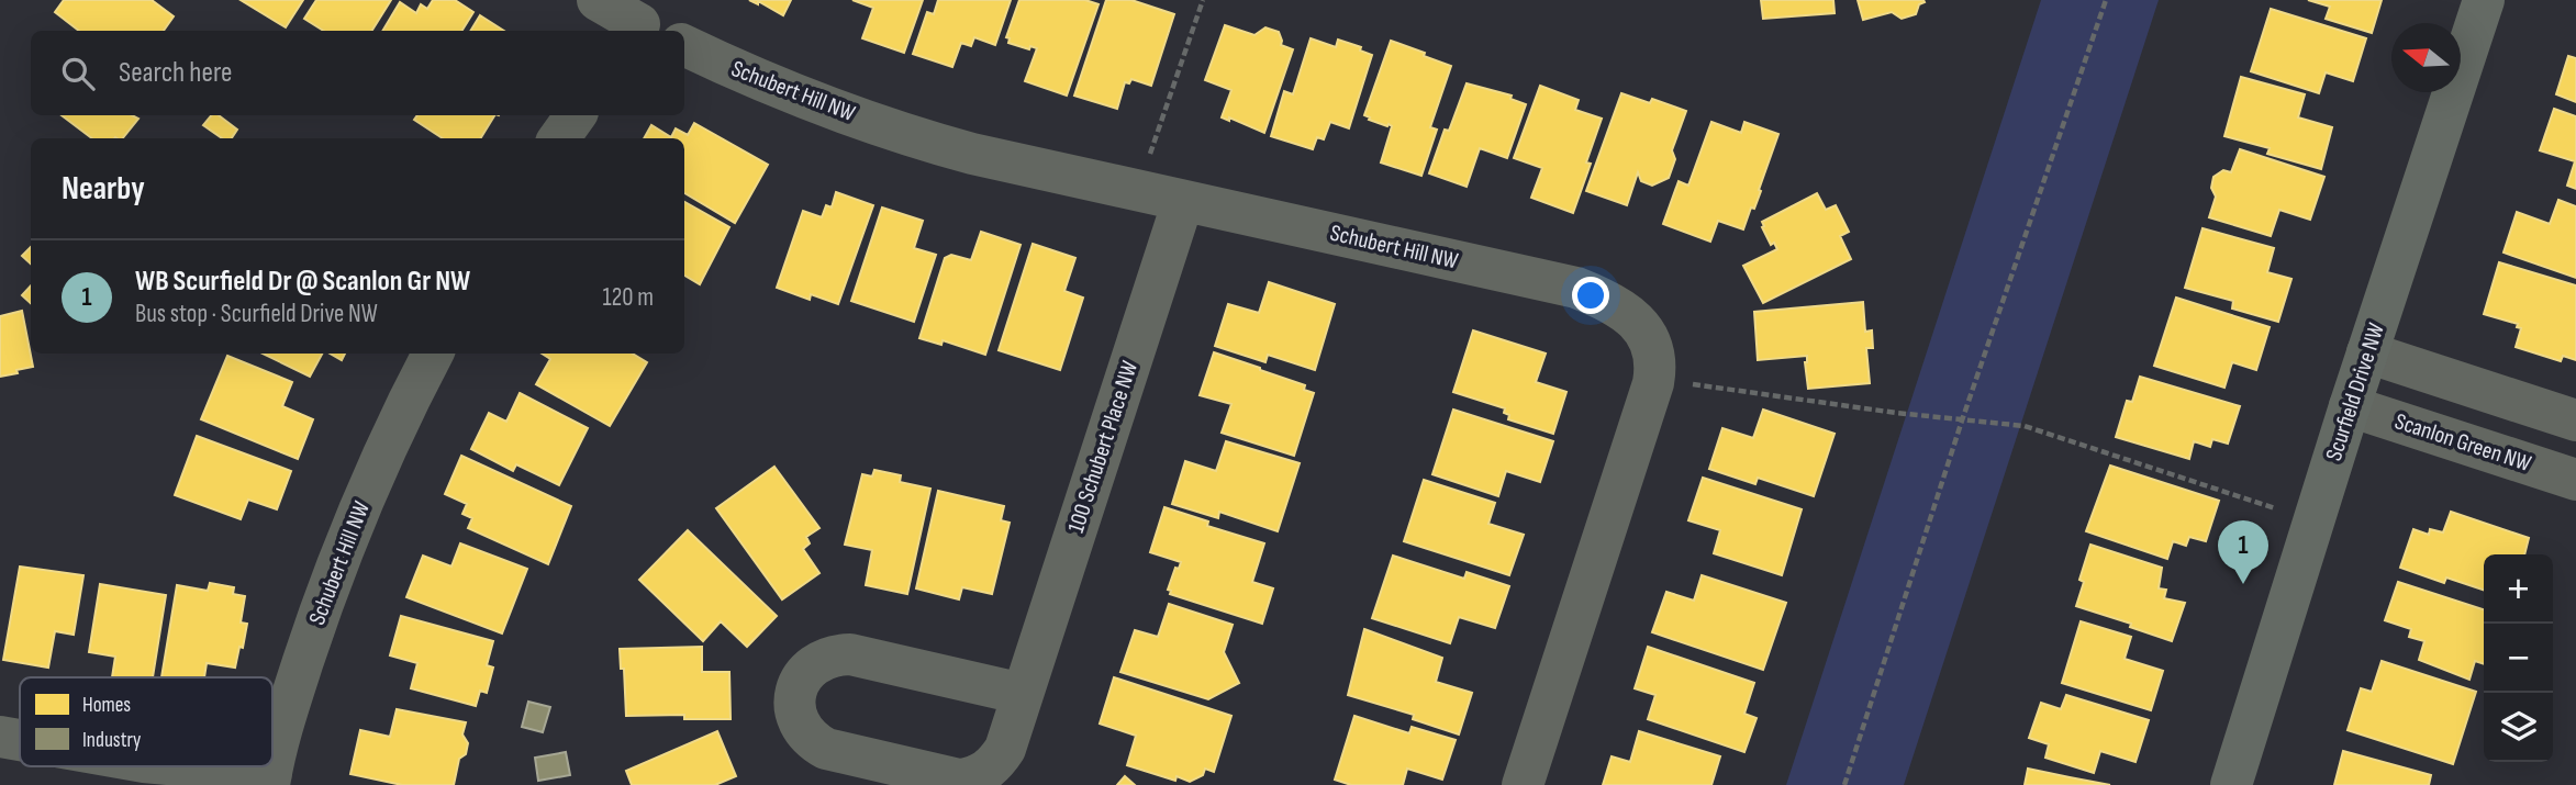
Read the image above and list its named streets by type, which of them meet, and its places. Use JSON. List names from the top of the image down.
{
  "streets": {
    "street": [
      "Schubert Hill NW",
      "Scurfield Drive NW",
      "Scanlon Green NW",
      "100 Schubert Place NW"
    ]
  },
  "crossings": [
    ["Schubert Hill NW", "100 Schubert Place NW"],
    ["Scurfield Drive NW", "Scanlon Green NW"]
  ],
  "legend": ["Homes", "Industry"],
  "north": "left",
  "page": {
    "search": "Search here",
    "heading": "Nearby",
    "list": [
      {
        "mark": "1",
        "name": "WB Scurfield Dr @ Scanlon Gr NW",
        "note": "Bus stop · Scurfield Drive NW",
        "value": "120 m"
      }
    ],
    "pins": "1",
    "map_buttons": ["+", "−"]
  }
}
